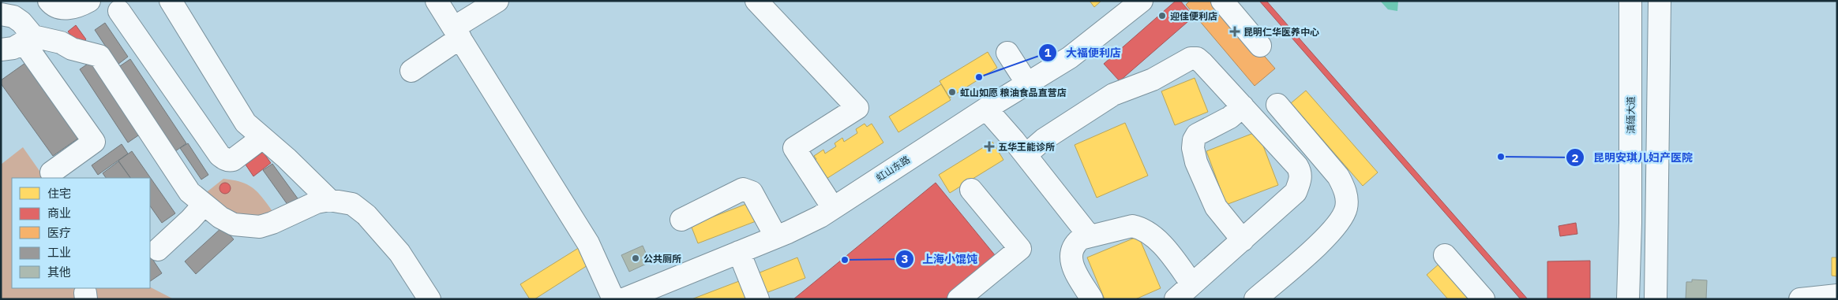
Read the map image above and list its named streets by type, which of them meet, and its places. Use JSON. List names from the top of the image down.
{
  "streets": {
    "street": ["滇缅大道", "虹山东路"]
  },
  "places": {
    "other": [
      "迎佳便利店",
      "大福便利店",
      "虹山如愿 粮油食品直营店",
      "昆明安琪儿妇产医院",
      "公共厕所",
      "上海小馄饨"
    ],
    "health": ["昆明仁华医养中心", "五华王能诊所"]
  },
  "legend": [
    "住宅",
    "商业",
    "医疗",
    "工业",
    "其他"
  ]
}
